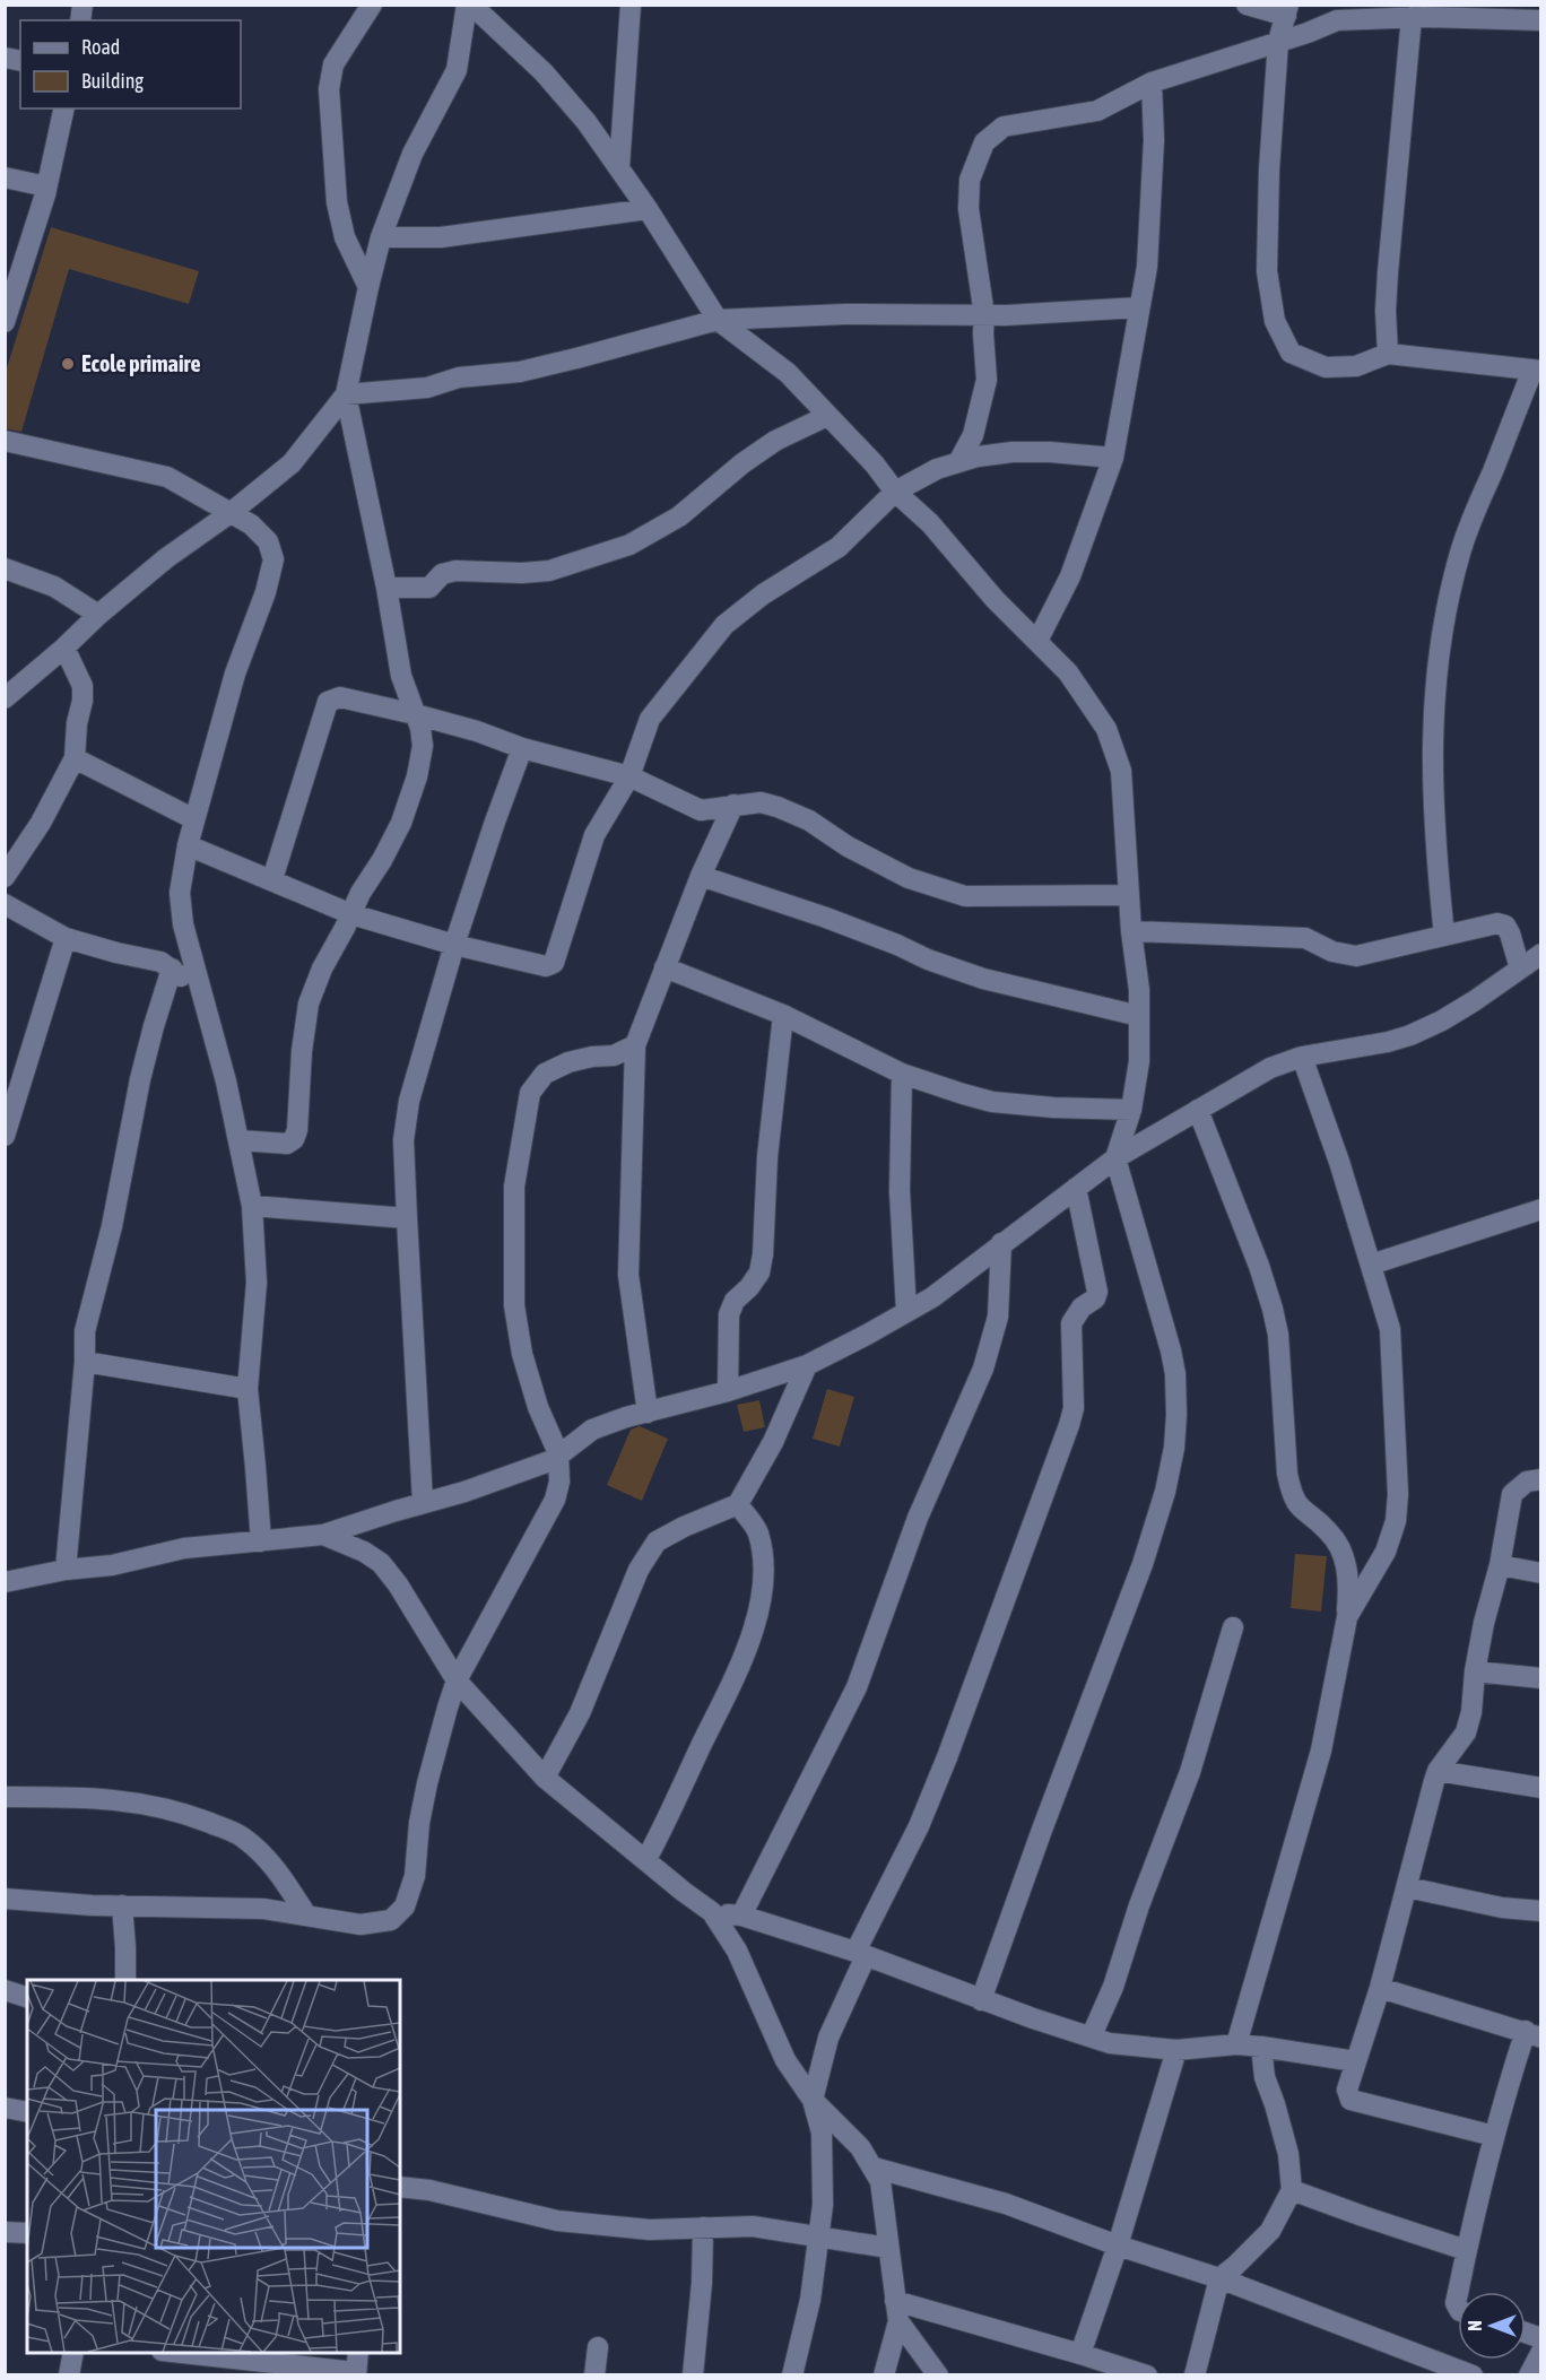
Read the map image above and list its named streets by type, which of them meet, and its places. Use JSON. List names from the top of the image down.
{
  "places": ["Ecole primaire"],
  "legend": ["Road", "Building"],
  "north": "left"
}
